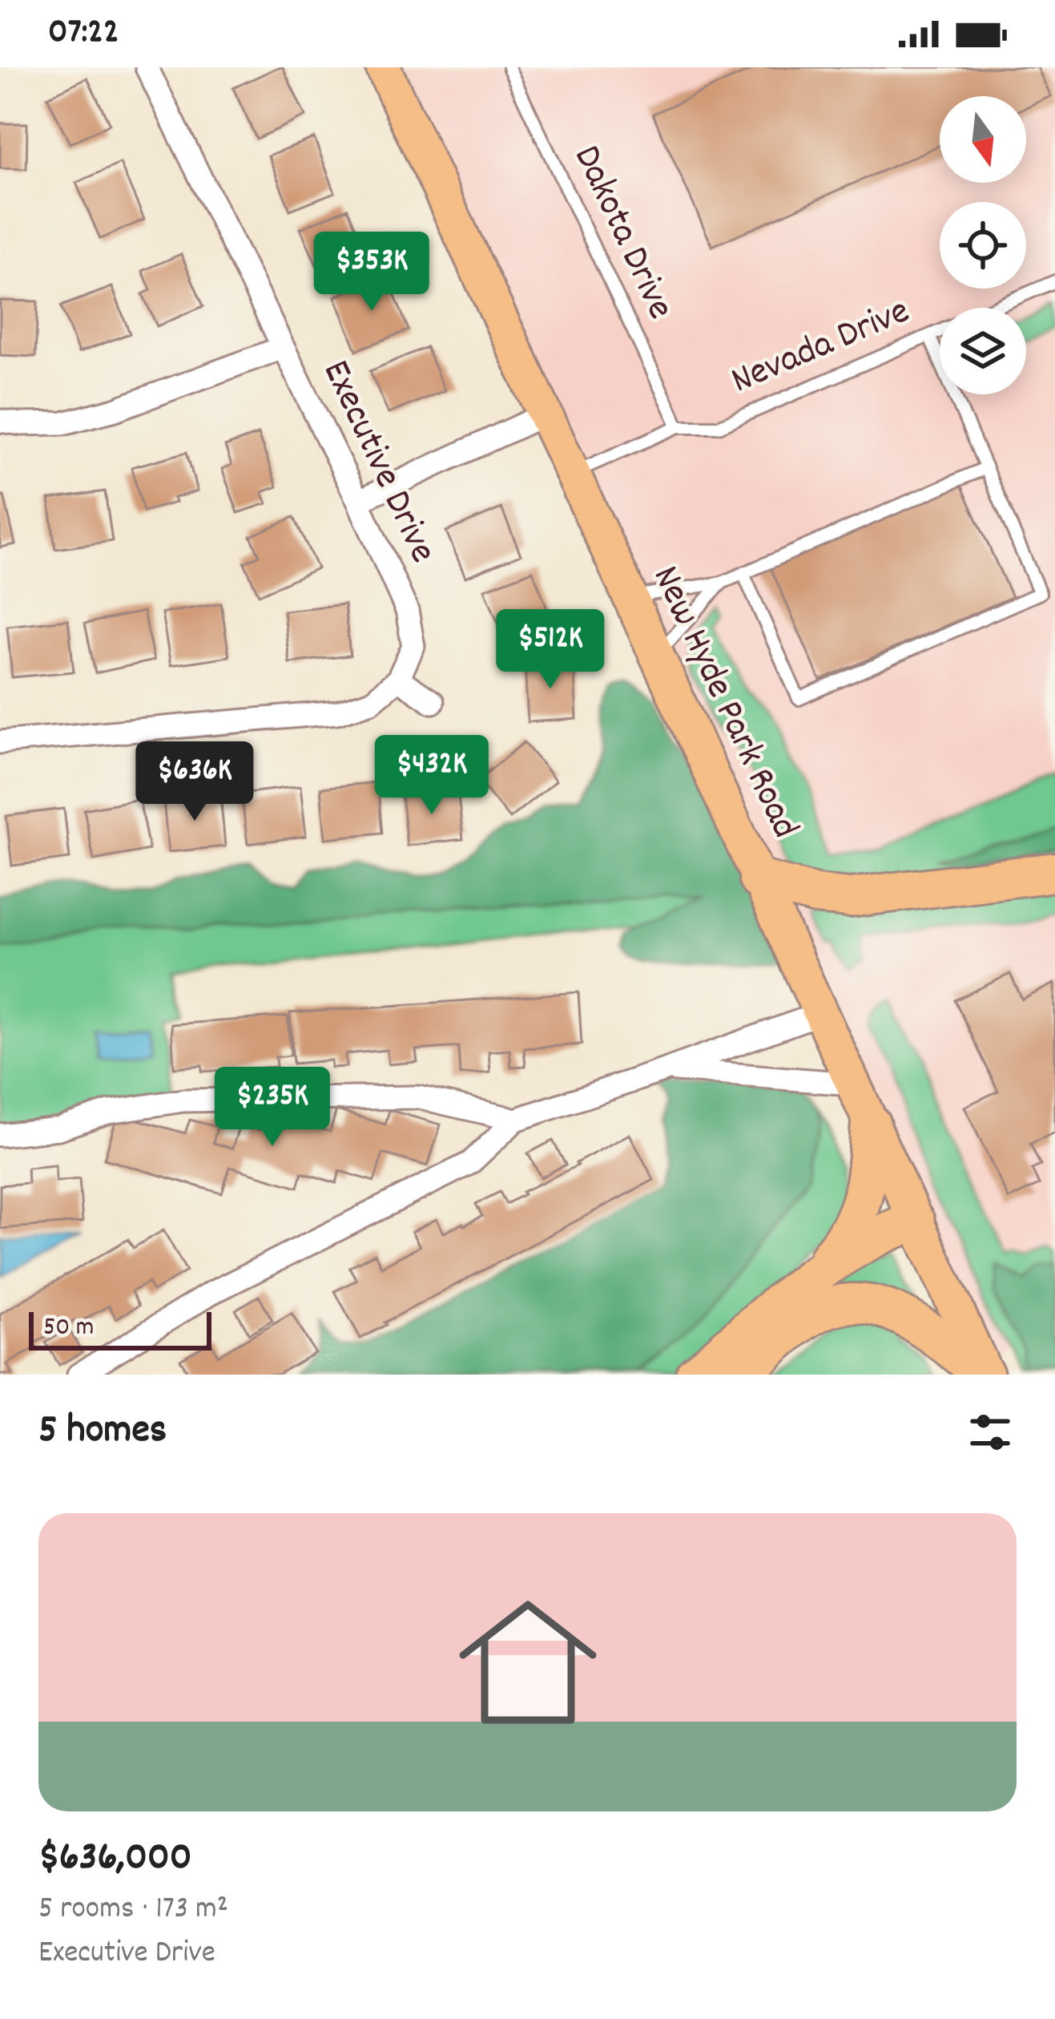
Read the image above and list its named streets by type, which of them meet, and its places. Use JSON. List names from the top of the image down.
{
  "streets": {
    "main road": ["New Hyde Park Road"],
    "street": ["Executive Drive"],
    "lane": ["Dakota Drive", "Nevada Drive"]
  },
  "crossings": [
    ["Dakota Drive", "Nevada Drive"]
  ],
  "scale_bar": "50 m",
  "north": "bottom",
  "page": {
    "status": "07:22",
    "price": [
      "$353K",
      "$512K",
      "$432K",
      "$636K",
      "$235K"
    ],
    "scale": "50 m",
    "heading": "5 homes",
    "list": [
      {
        "name": "$636,000",
        "note": "5 rooms · 173 m² · Executive Drive"
      }
    ]
  }
}
